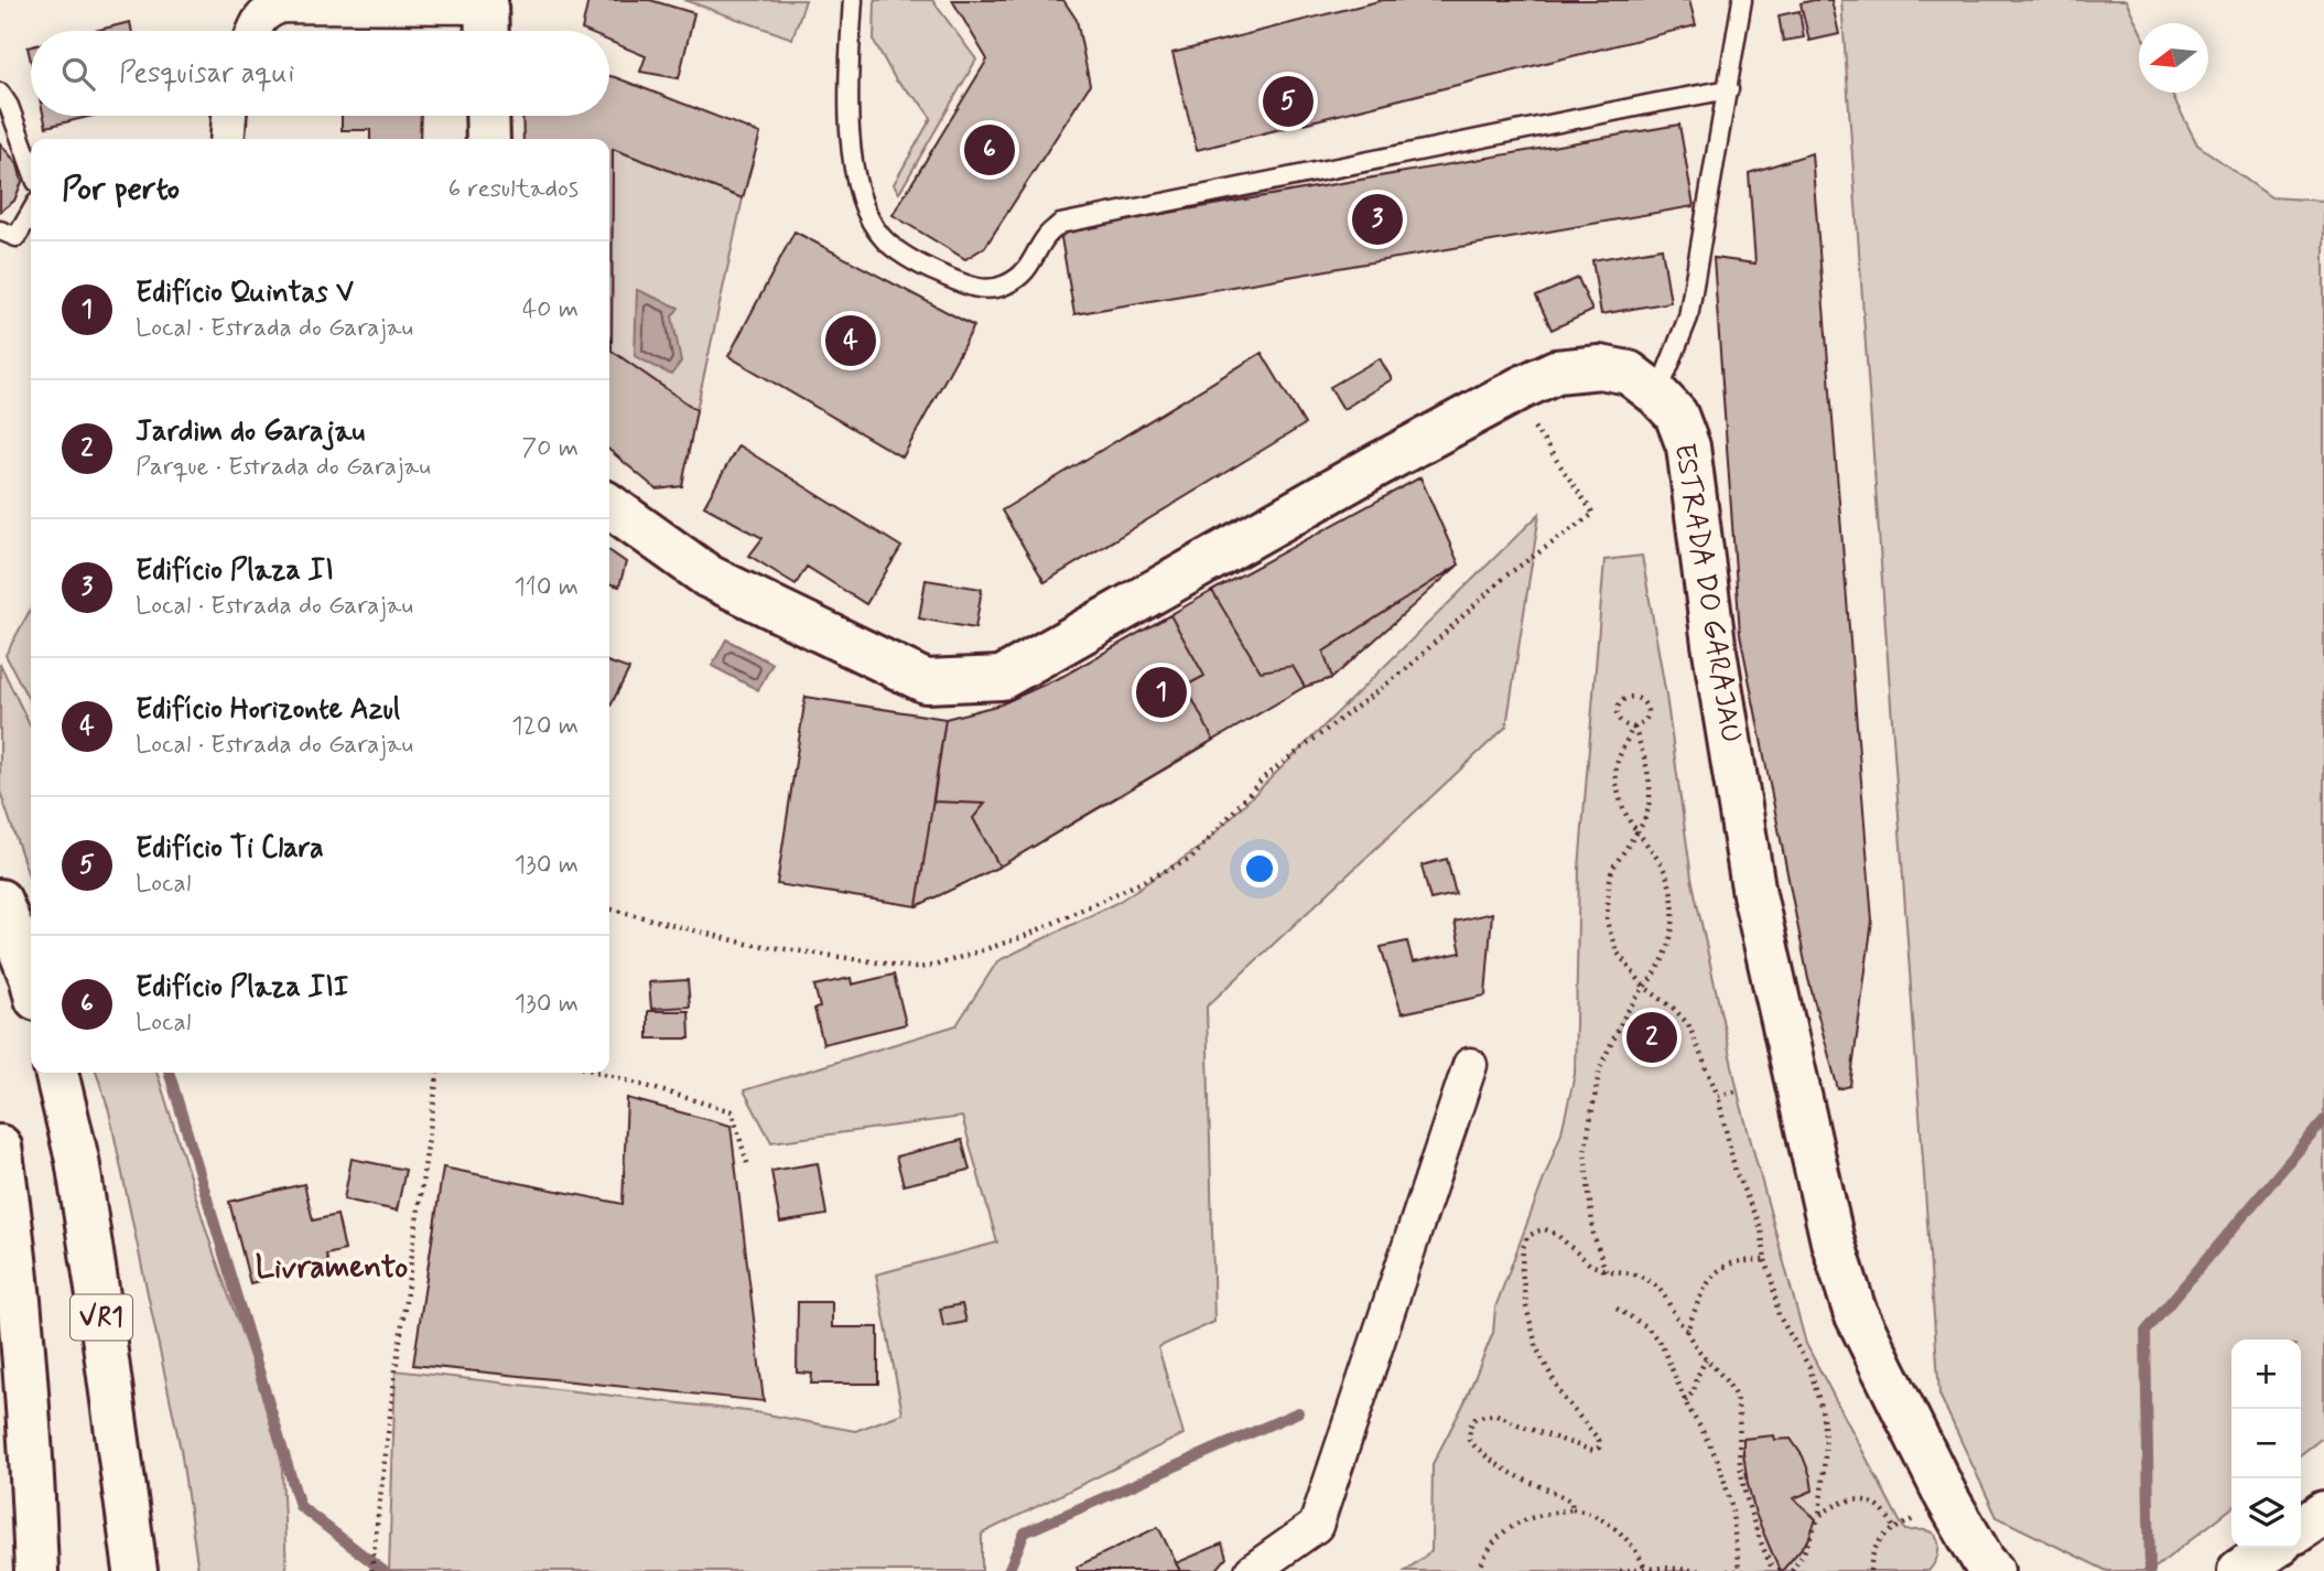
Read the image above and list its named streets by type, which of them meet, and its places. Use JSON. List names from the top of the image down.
{
  "streets": {
    "main road": ["ESTRADA DO GARAJAU", "VR1"]
  },
  "districts": ["Livramento"],
  "north": "left",
  "page": {
    "search": "Pesquisar aqui",
    "pins": [
      "5",
      "6",
      "3",
      "4",
      "1",
      "2"
    ],
    "heading": ["Por perto", "6 resultados"],
    "list": [
      {
        "mark": "1",
        "name": "Edifício Quintas V",
        "note": "Local · Estrada do Garajau",
        "value": "40 m"
      },
      {
        "mark": "2",
        "name": "Jardim do Garajau",
        "note": "Parque · Estrada do Garajau",
        "value": "70 m"
      },
      {
        "mark": "3",
        "name": "Edifício Plaza II",
        "note": "Local · Estrada do Garajau",
        "value": "110 m"
      },
      {
        "mark": "4",
        "name": "Edifício Horizonte Azul",
        "note": "Local · Estrada do Garajau",
        "value": "120 m"
      },
      {
        "mark": "5",
        "name": "Edifício Ti Clara",
        "note": "Local",
        "value": "130 m"
      },
      {
        "mark": "6",
        "name": "Edifício Plaza III",
        "note": "Local",
        "value": "130 m"
      }
    ],
    "map_buttons": ["+", "−"]
  }
}
